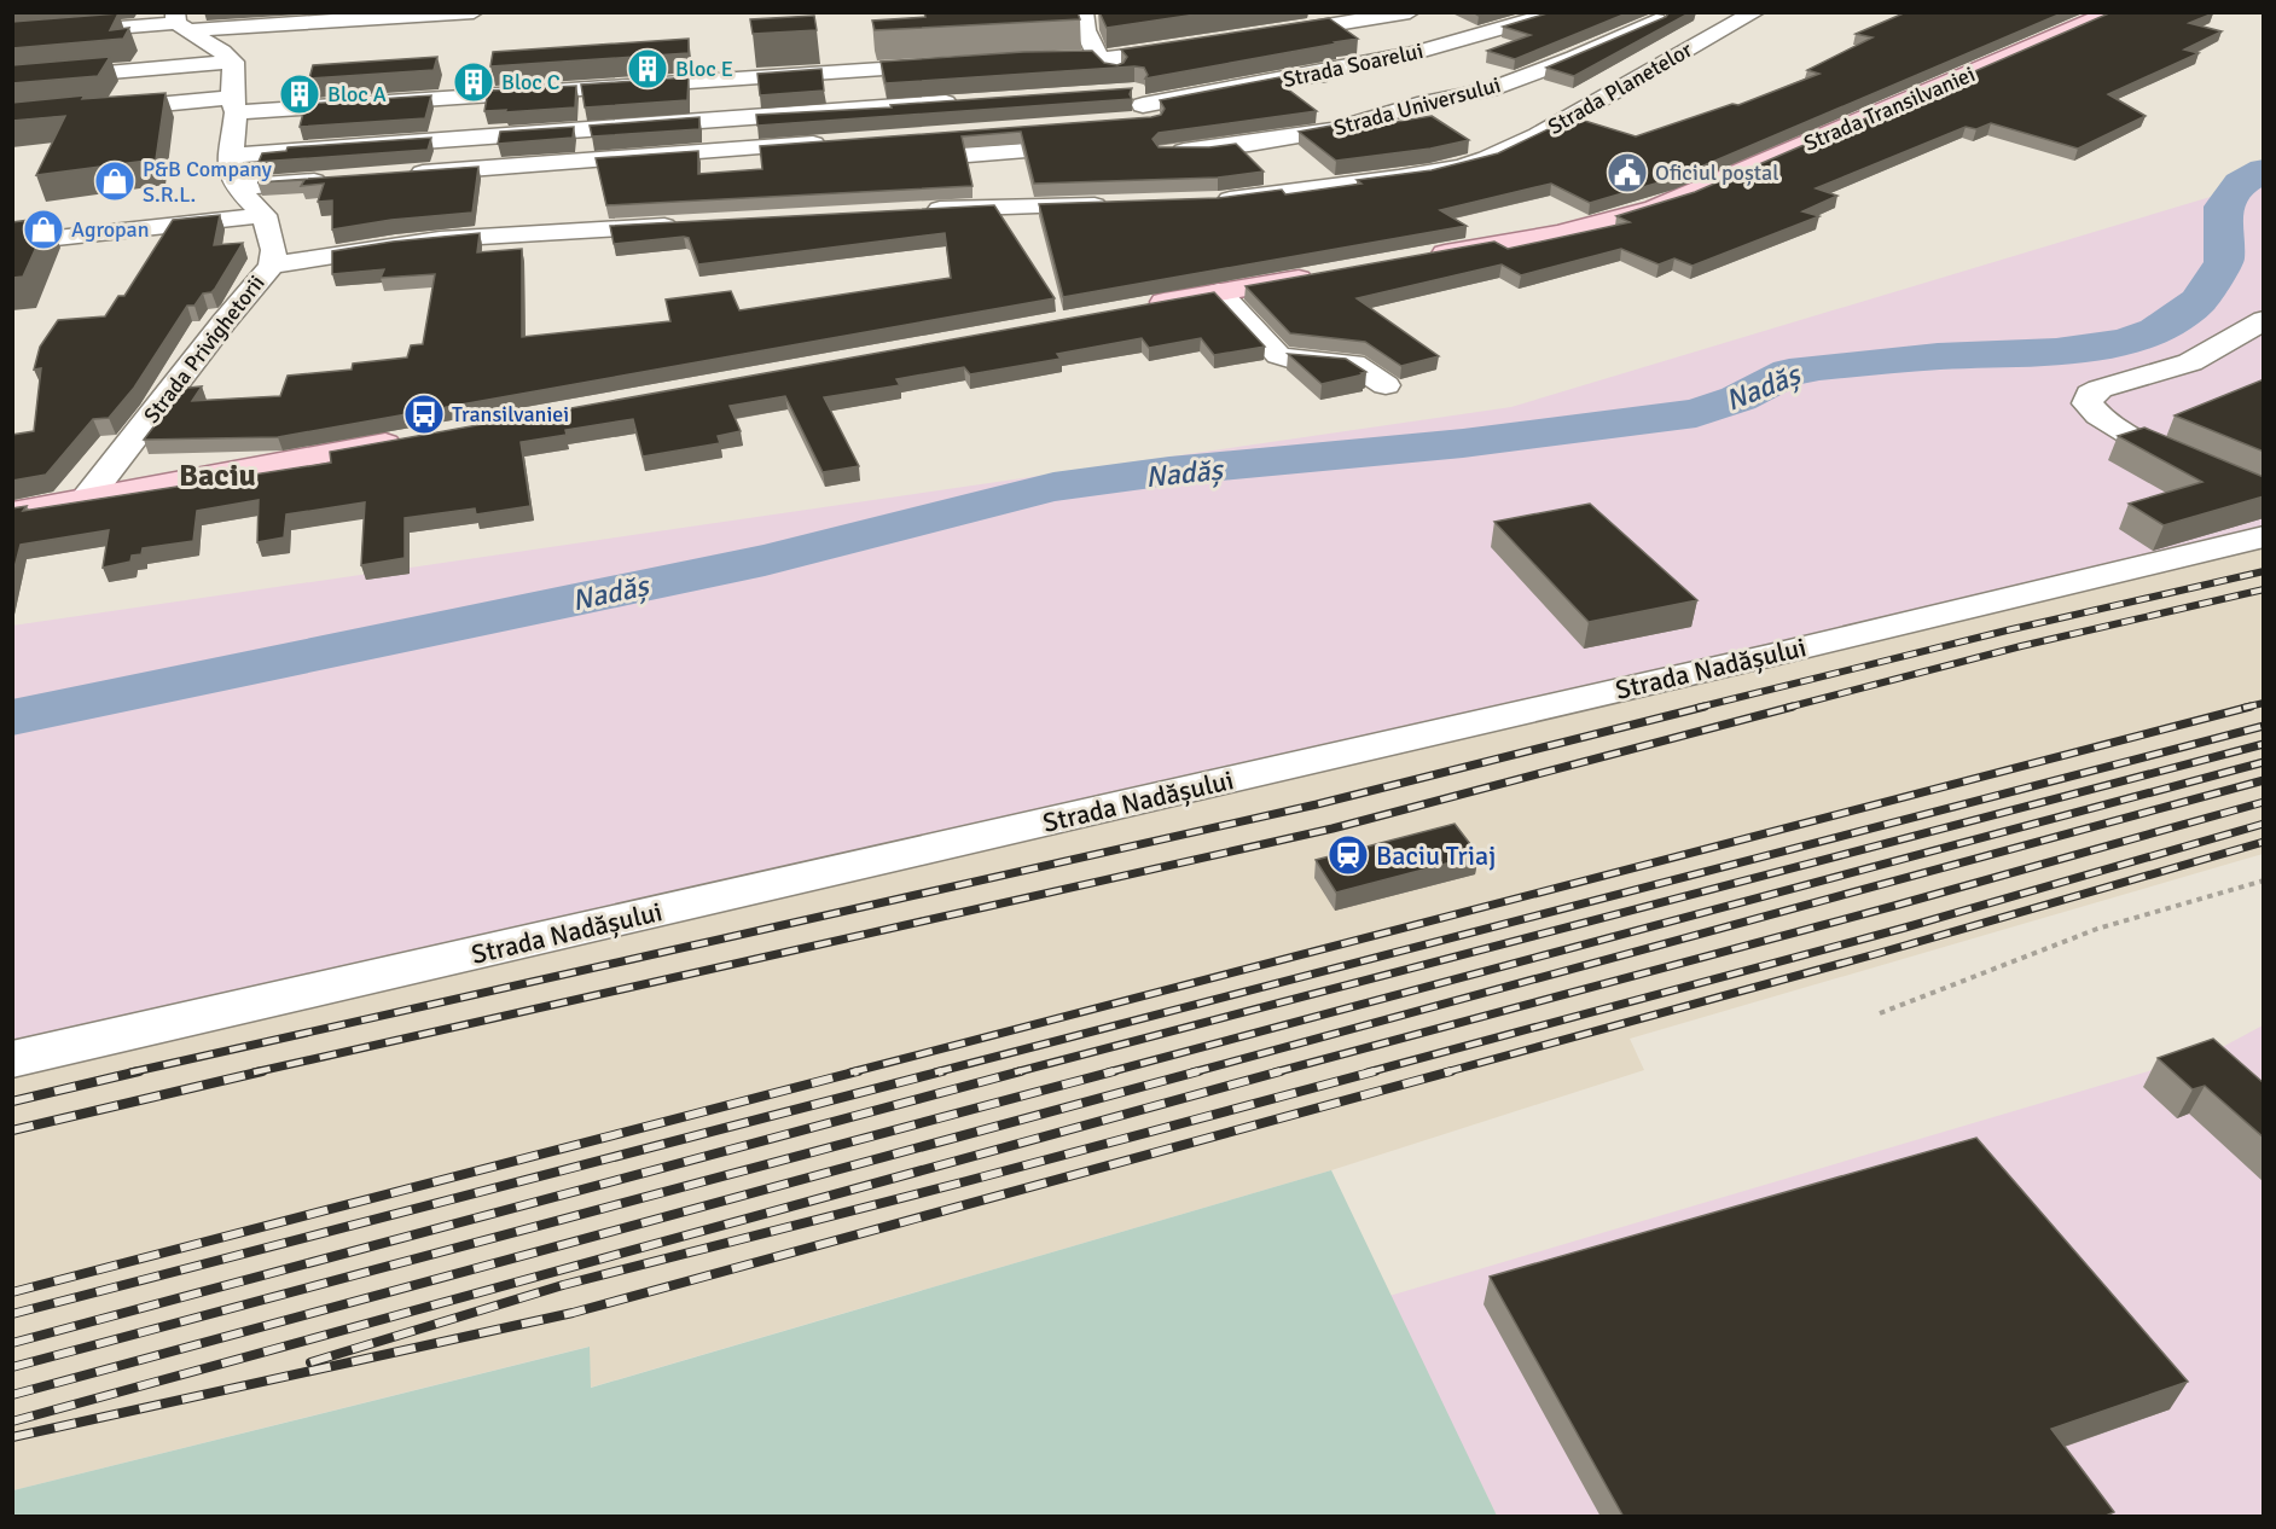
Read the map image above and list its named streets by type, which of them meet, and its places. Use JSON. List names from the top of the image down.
{
  "streets": {
    "main road": ["Strada Transilvaniei"],
    "street": [
      "Strada Soarelui",
      "Strada Planetelor",
      "Strada Universului",
      "Strada Privighetorii",
      "Strada Nadășului"
    ]
  },
  "districts": ["Baciu"],
  "water": ["Nadăș"],
  "places": {
    "building": ["Bloc E", "Bloc C", "Bloc A"],
    "public building": ["Oficiul poștal"],
    "shop": ["P&B Company S.R.L.", "Agropan"],
    "bus stop": ["Transilvaniei"],
    "station": ["Baciu Triaj"]
  }
}
